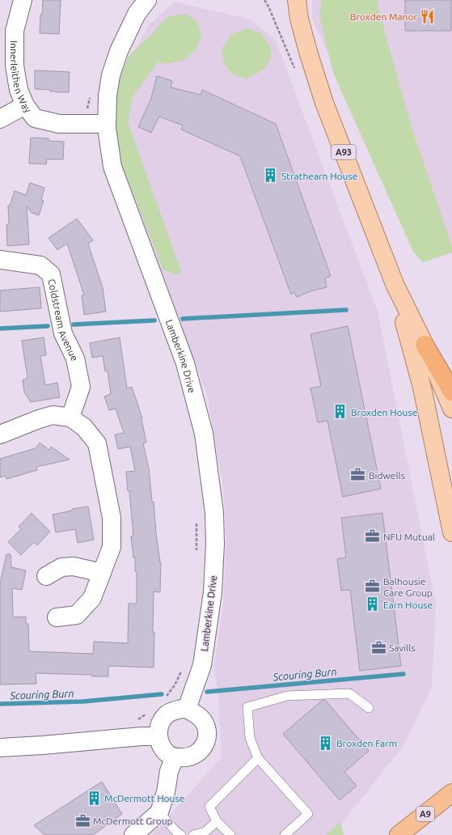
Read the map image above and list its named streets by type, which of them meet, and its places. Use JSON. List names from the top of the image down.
{
  "streets": {
    "highway": ["A9"],
    "main road": ["A93"],
    "street": ["Innerleithen Way", "Coldstream Avenue", "Lamberkine Drive"]
  },
  "crossings": [
    ["Innerleithen Way", "Lamberkine Drive"]
  ],
  "water": ["Scouring Burn"],
  "places": {
    "restaurant": ["Broxden Manor"],
    "building": [
      "Strathearn House",
      "Broxden House",
      "Earn House",
      "Broxden Farm",
      "McDermott House"
    ],
    "office": [
      "Bidwells",
      "NFU Mutual",
      "Balhousie Care Group",
      "Savills",
      "McDermott Group"
    ]
  }
}
